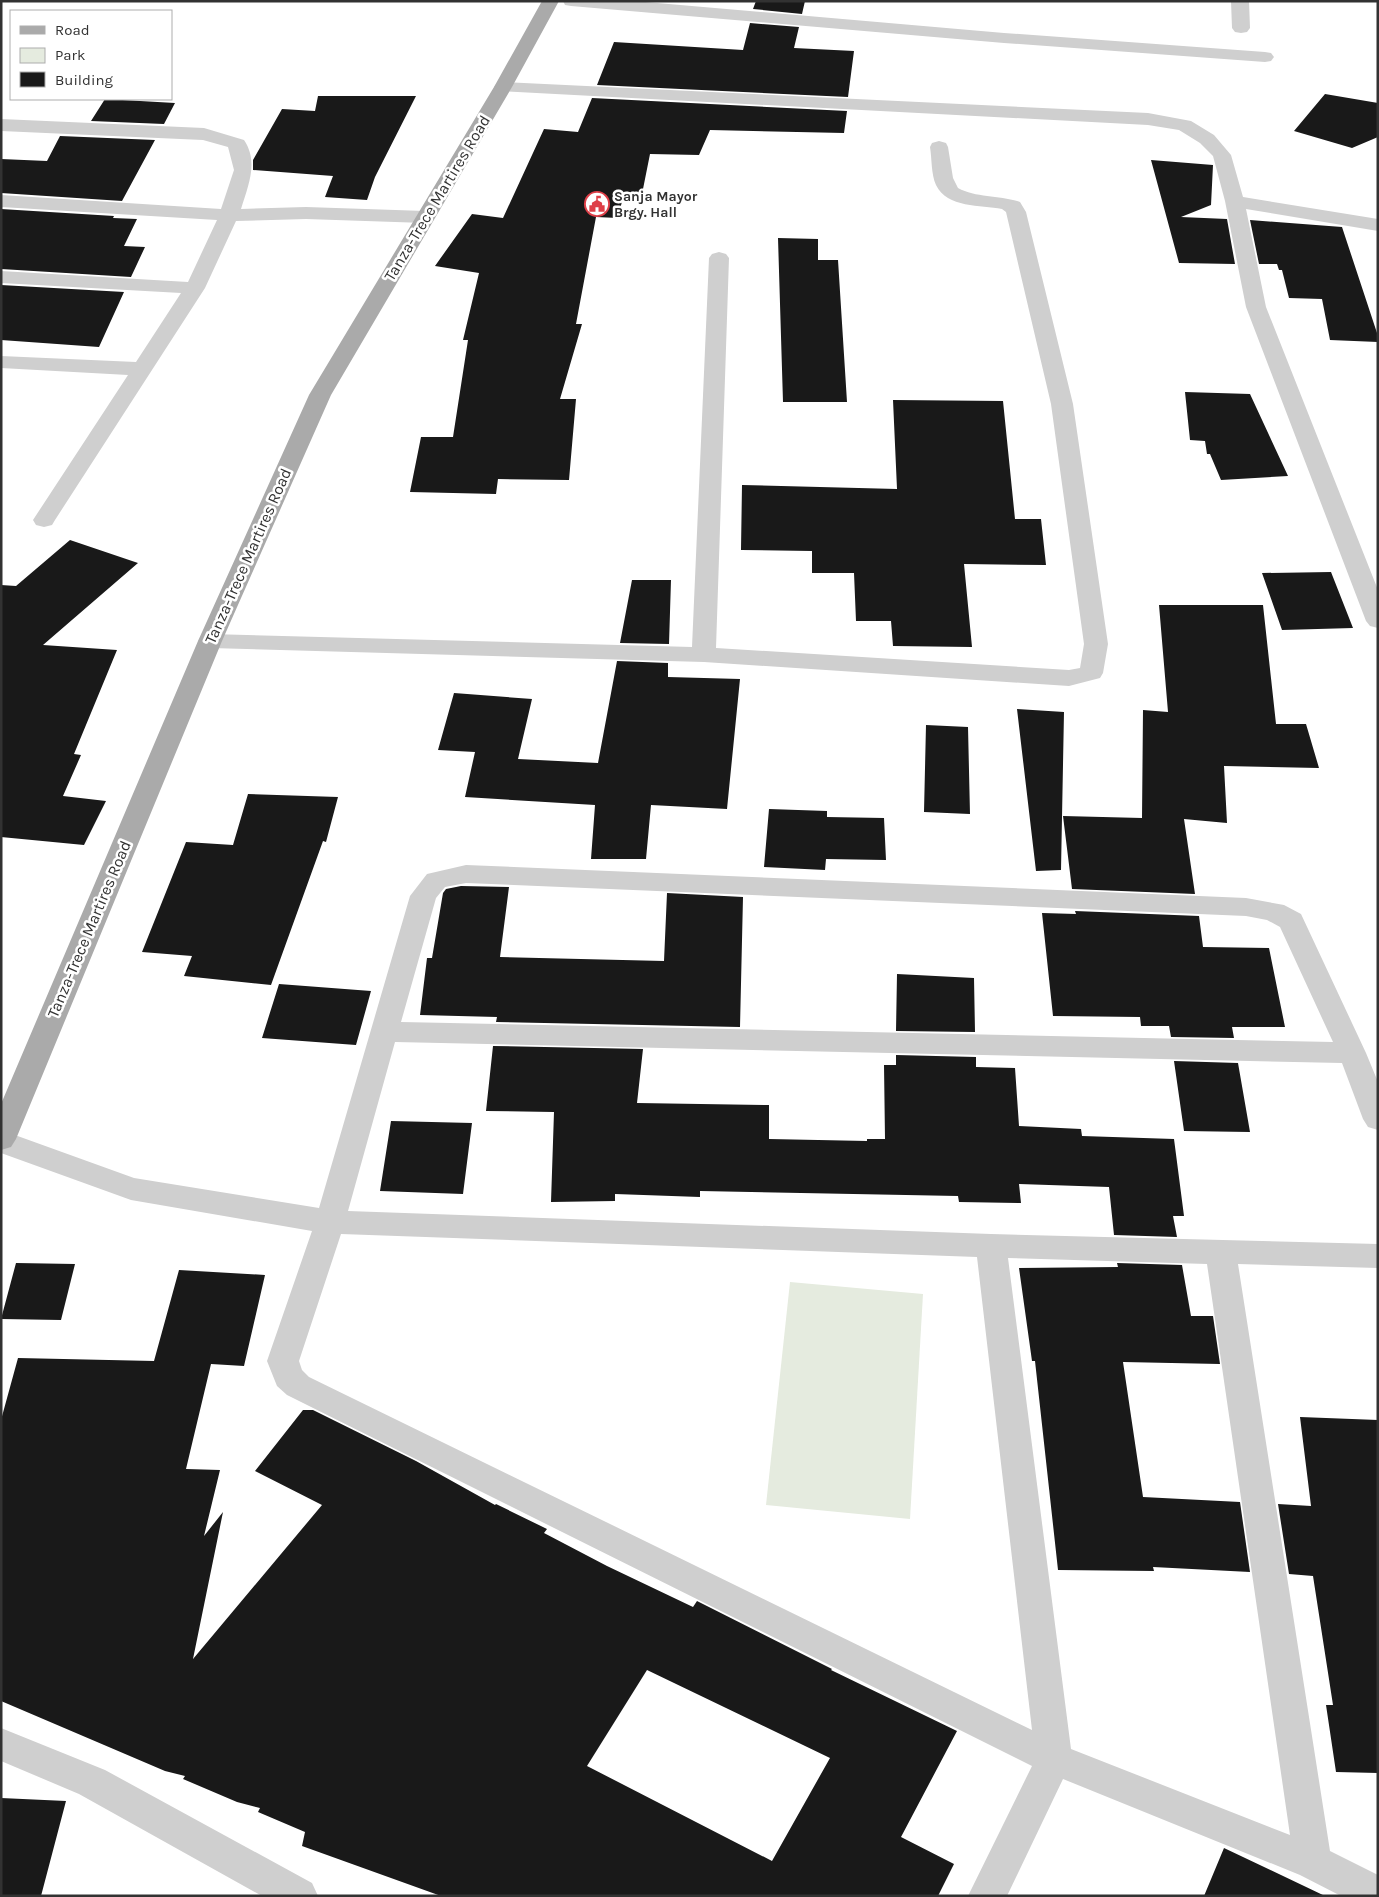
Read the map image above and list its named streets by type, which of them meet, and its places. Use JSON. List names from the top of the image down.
{
  "streets": {
    "main road": ["Tanza-Trece Martires Road"]
  },
  "places": {
    "public building": ["Sanja Mayor Brgy. Hall"]
  },
  "legend": ["Road", "Park", "Building"]
}
